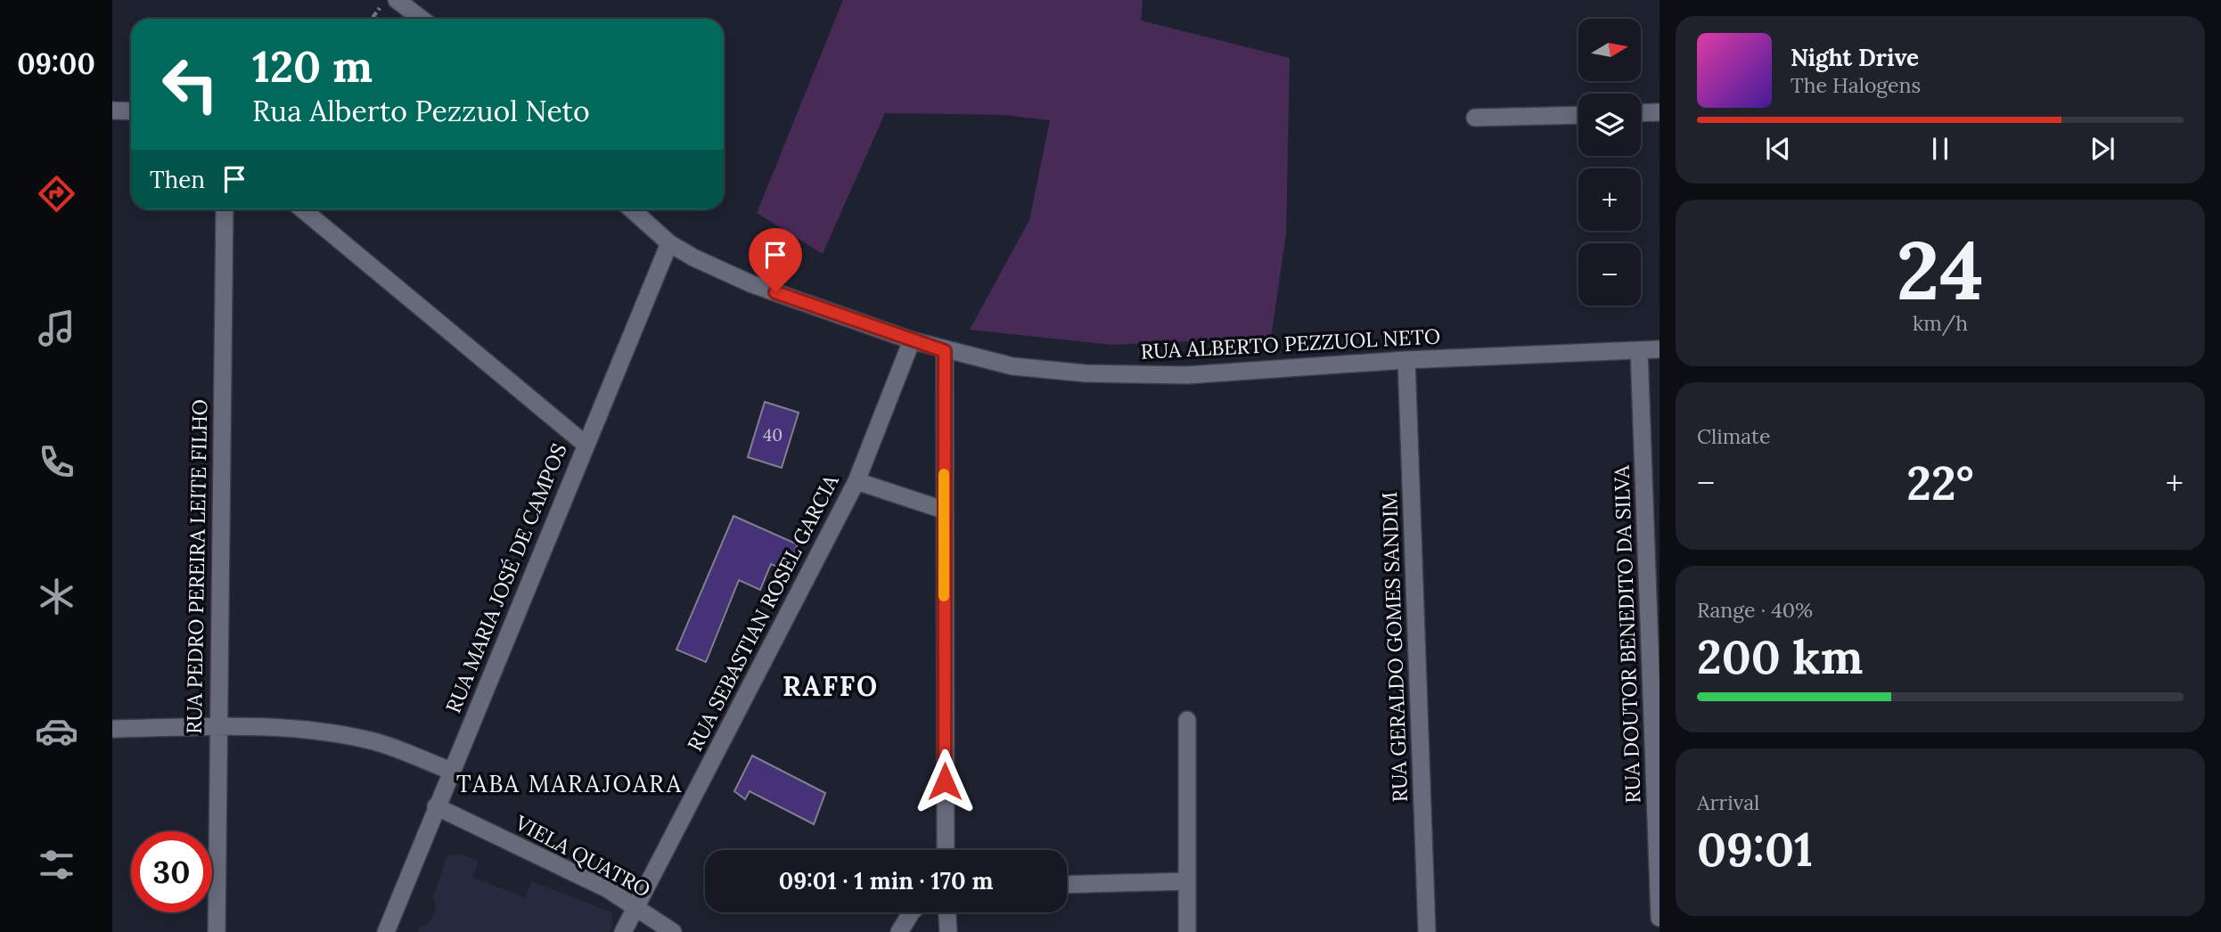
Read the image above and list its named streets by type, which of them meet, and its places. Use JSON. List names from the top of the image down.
{
  "streets": {
    "street": [
      "RUA ALBERTO PEZZUOL NETO",
      "RUA PEDRO PEREIRA LEITE FILHO",
      "RUA MARIA JOSÉ DE CAMPOS",
      "RUA SEBASTIAN ROSEL GARCIA",
      "RUA DOUTOR BENEDITO DA SILVA",
      "RUA GERALDO GOMES SANDIM",
      "VIELA QUATRO"
    ]
  },
  "crossings": [
    ["RUA ALBERTO PEZZUOL NETO", "RUA MARIA JOSÉ DE CAMPOS"],
    ["RUA ALBERTO PEZZUOL NETO", "RUA SEBASTIAN ROSEL GARCIA"],
    ["RUA ALBERTO PEZZUOL NETO", "RUA DOUTOR BENEDITO DA SILVA"],
    ["RUA ALBERTO PEZZUOL NETO", "RUA GERALDO GOMES SANDIM"],
    ["RUA MARIA JOSÉ DE CAMPOS", "VIELA QUATRO"],
    ["RUA SEBASTIAN ROSEL GARCIA", "VIELA QUATRO"]
  ],
  "districts": ["RAFFO", "TABA MARAJOARA"],
  "house_numbers": ["40"],
  "north": "right",
  "page": {
    "tabs": "09:00",
    "map_buttons": ["+", "−"],
    "turn": ["120 m", "Rua Alberto Pezzuol Neto"],
    "song": ["Night Drive", "The Halogens"],
    "then": "Then",
    "tile": [
      ["24", "km/h"],
      "Climate",
      ["Range · 40%", "200 km"],
      ["Arrival", "09:01"]
    ],
    "heat": ["−", "22°", "+"],
    "limit": "30",
    "trip": "09:01 · 1 min · 170 m"
  }
}
